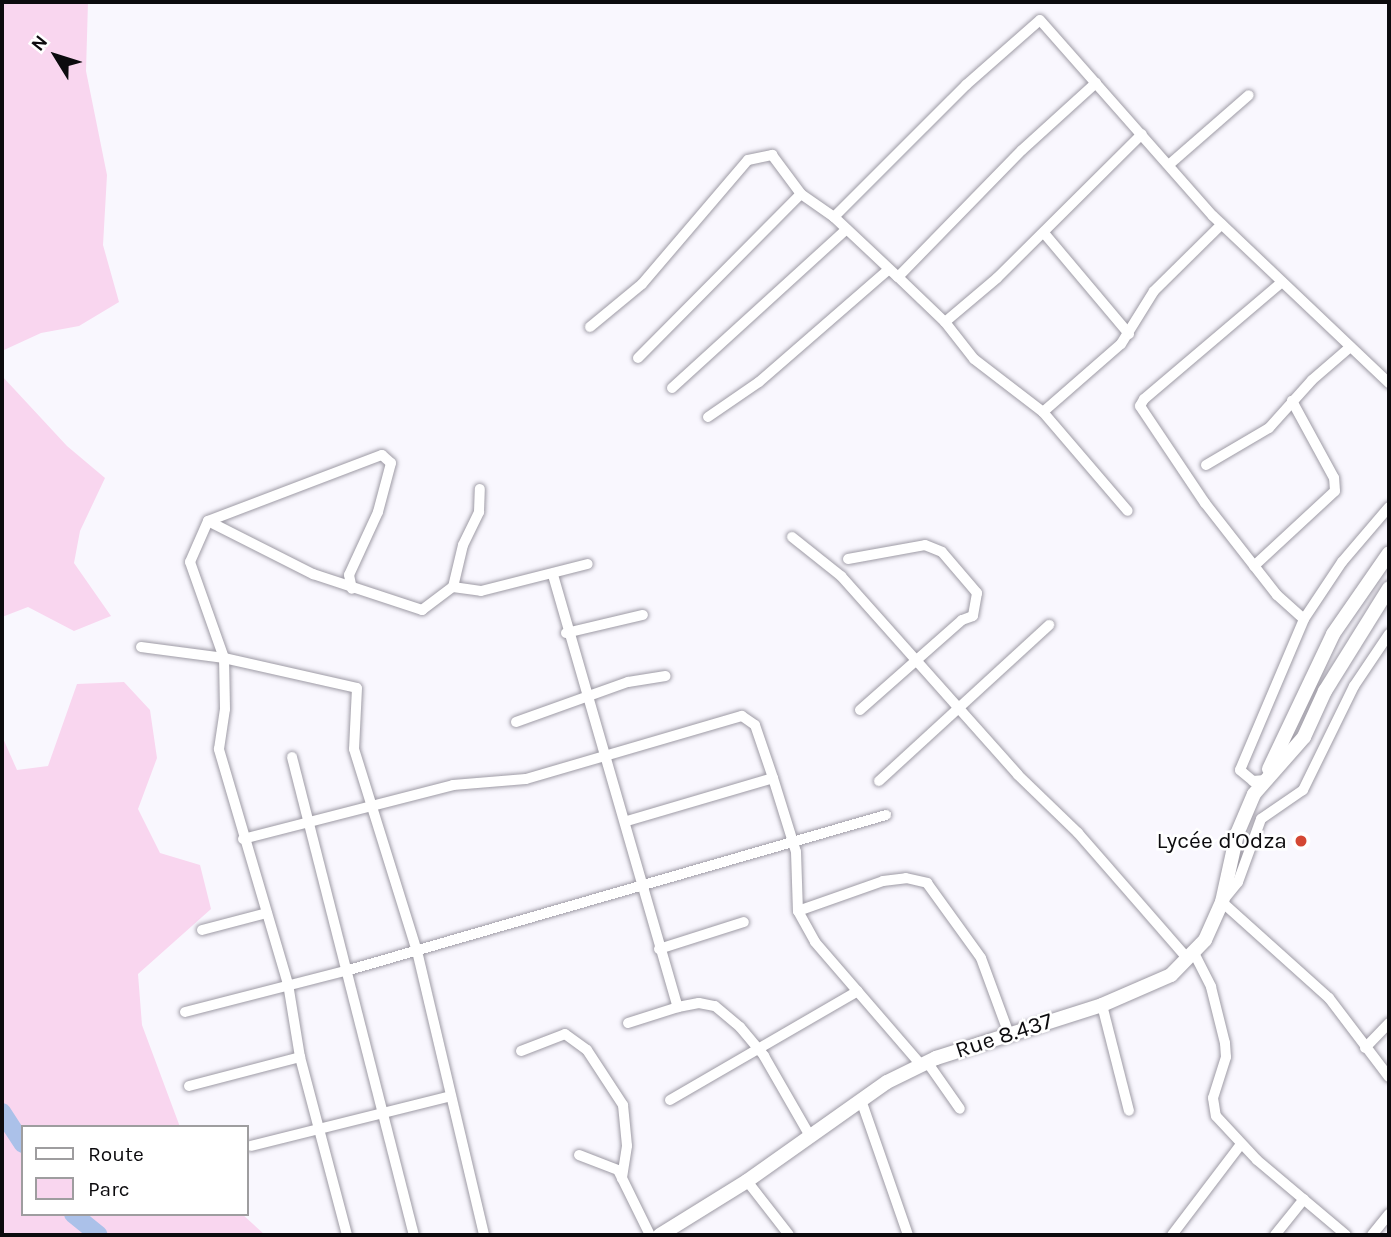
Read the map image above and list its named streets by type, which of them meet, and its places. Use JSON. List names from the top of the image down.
{
  "streets": {
    "main road": ["Rue 8.437"]
  },
  "places": ["Lycée d'Odza"],
  "legend": ["Route", "Parc"],
  "north": "top left"
}
